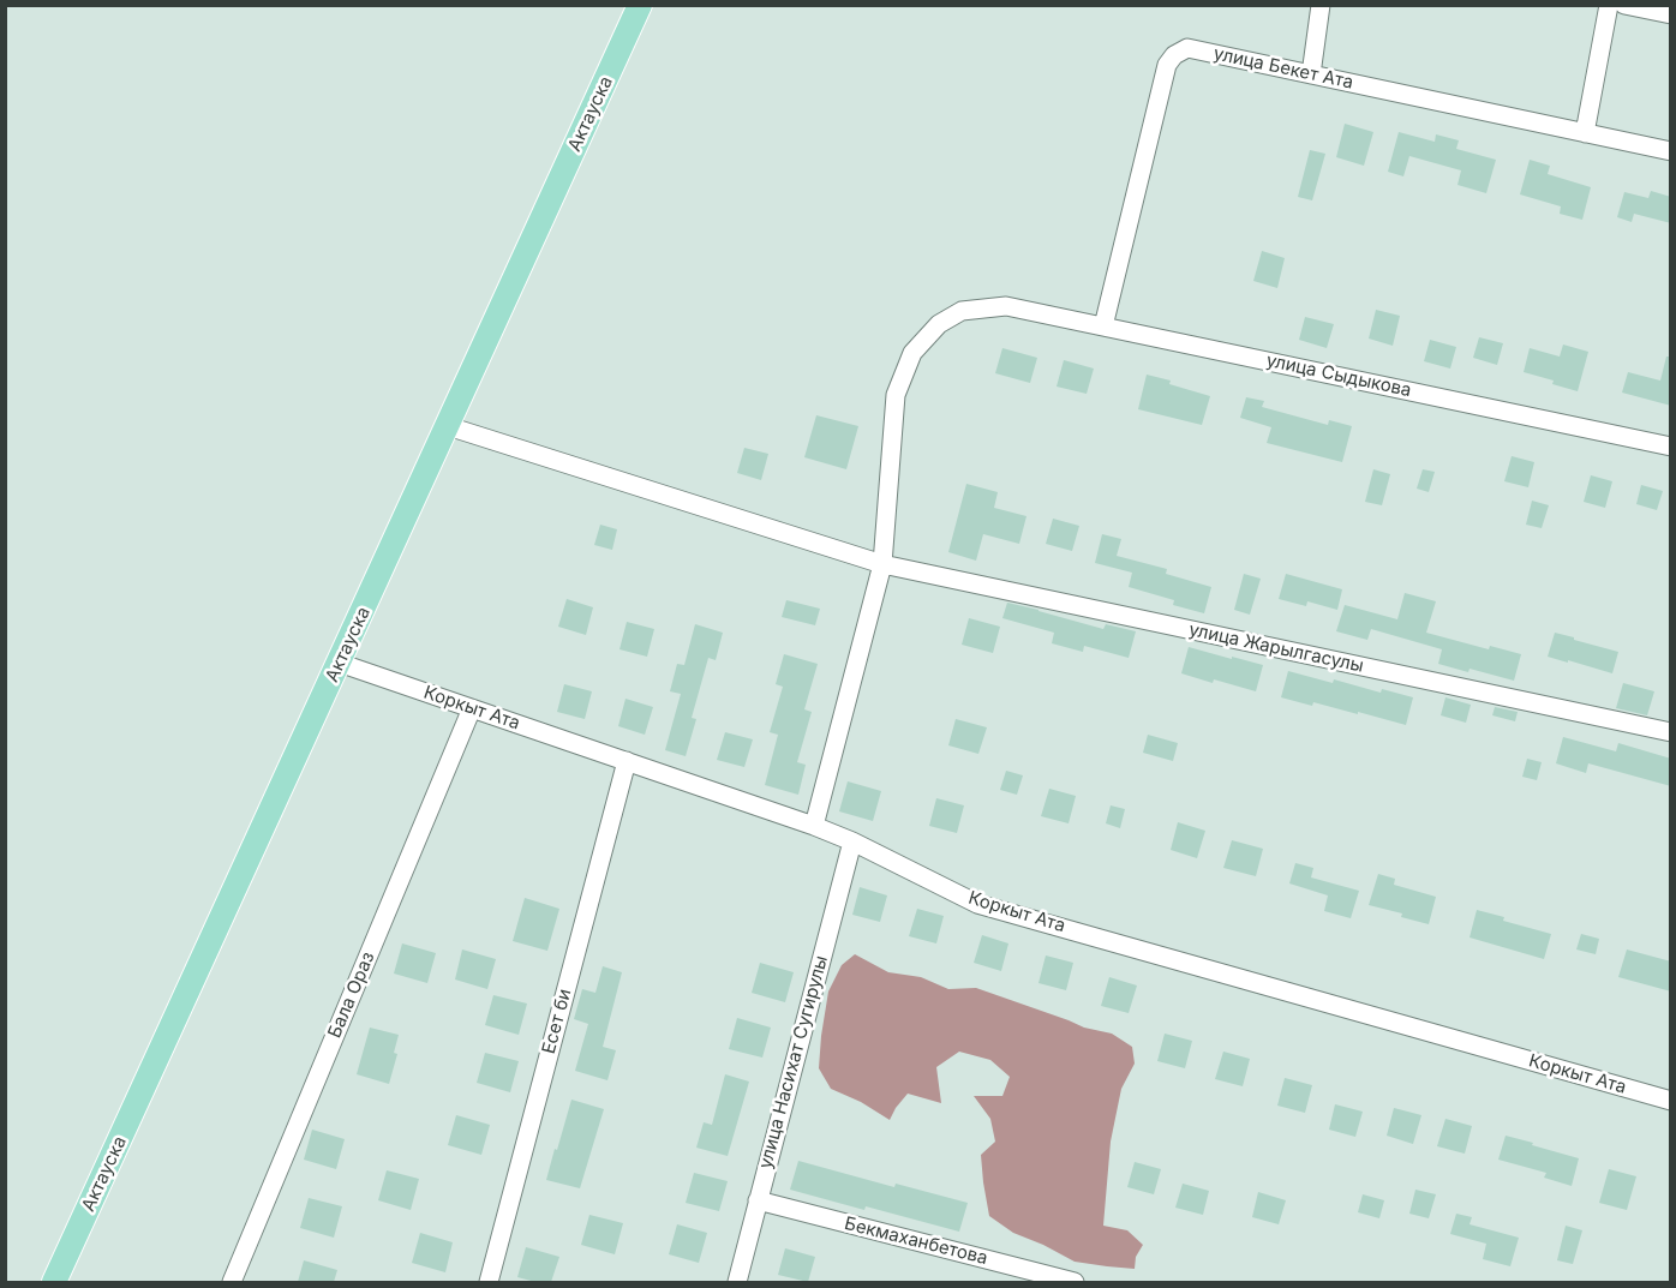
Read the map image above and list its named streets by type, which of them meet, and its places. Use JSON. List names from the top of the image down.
{
  "streets": {
    "main road": ["Актауска"],
    "street": [
      "улица Бекет Ата",
      "улица Сыдыкова",
      "улица Жарылгасулы",
      "Коркыт Ата",
      "Бала Ораз",
      "Есет би",
      "улица Насихат Сугирулы",
      "Бекмаханбетова"
    ]
  },
  "crossings": [
    ["улица Бекет Ата", "улица Сыдыкова"],
    ["Актауска", "улица Жарылгасулы"],
    ["Актауска", "Коркыт Ата"],
    ["улица Сыдыкова", "улица Жарылгасулы"],
    ["улица Сыдыкова", "Коркыт Ата"],
    ["Коркыт Ата", "Бала Ораз"],
    ["Коркыт Ата", "Есет би"],
    ["Коркыт Ата", "улица Насихат Сугирулы"],
    ["улица Насихат Сугирулы", "Бекмаханбетова"]
  ]
}
